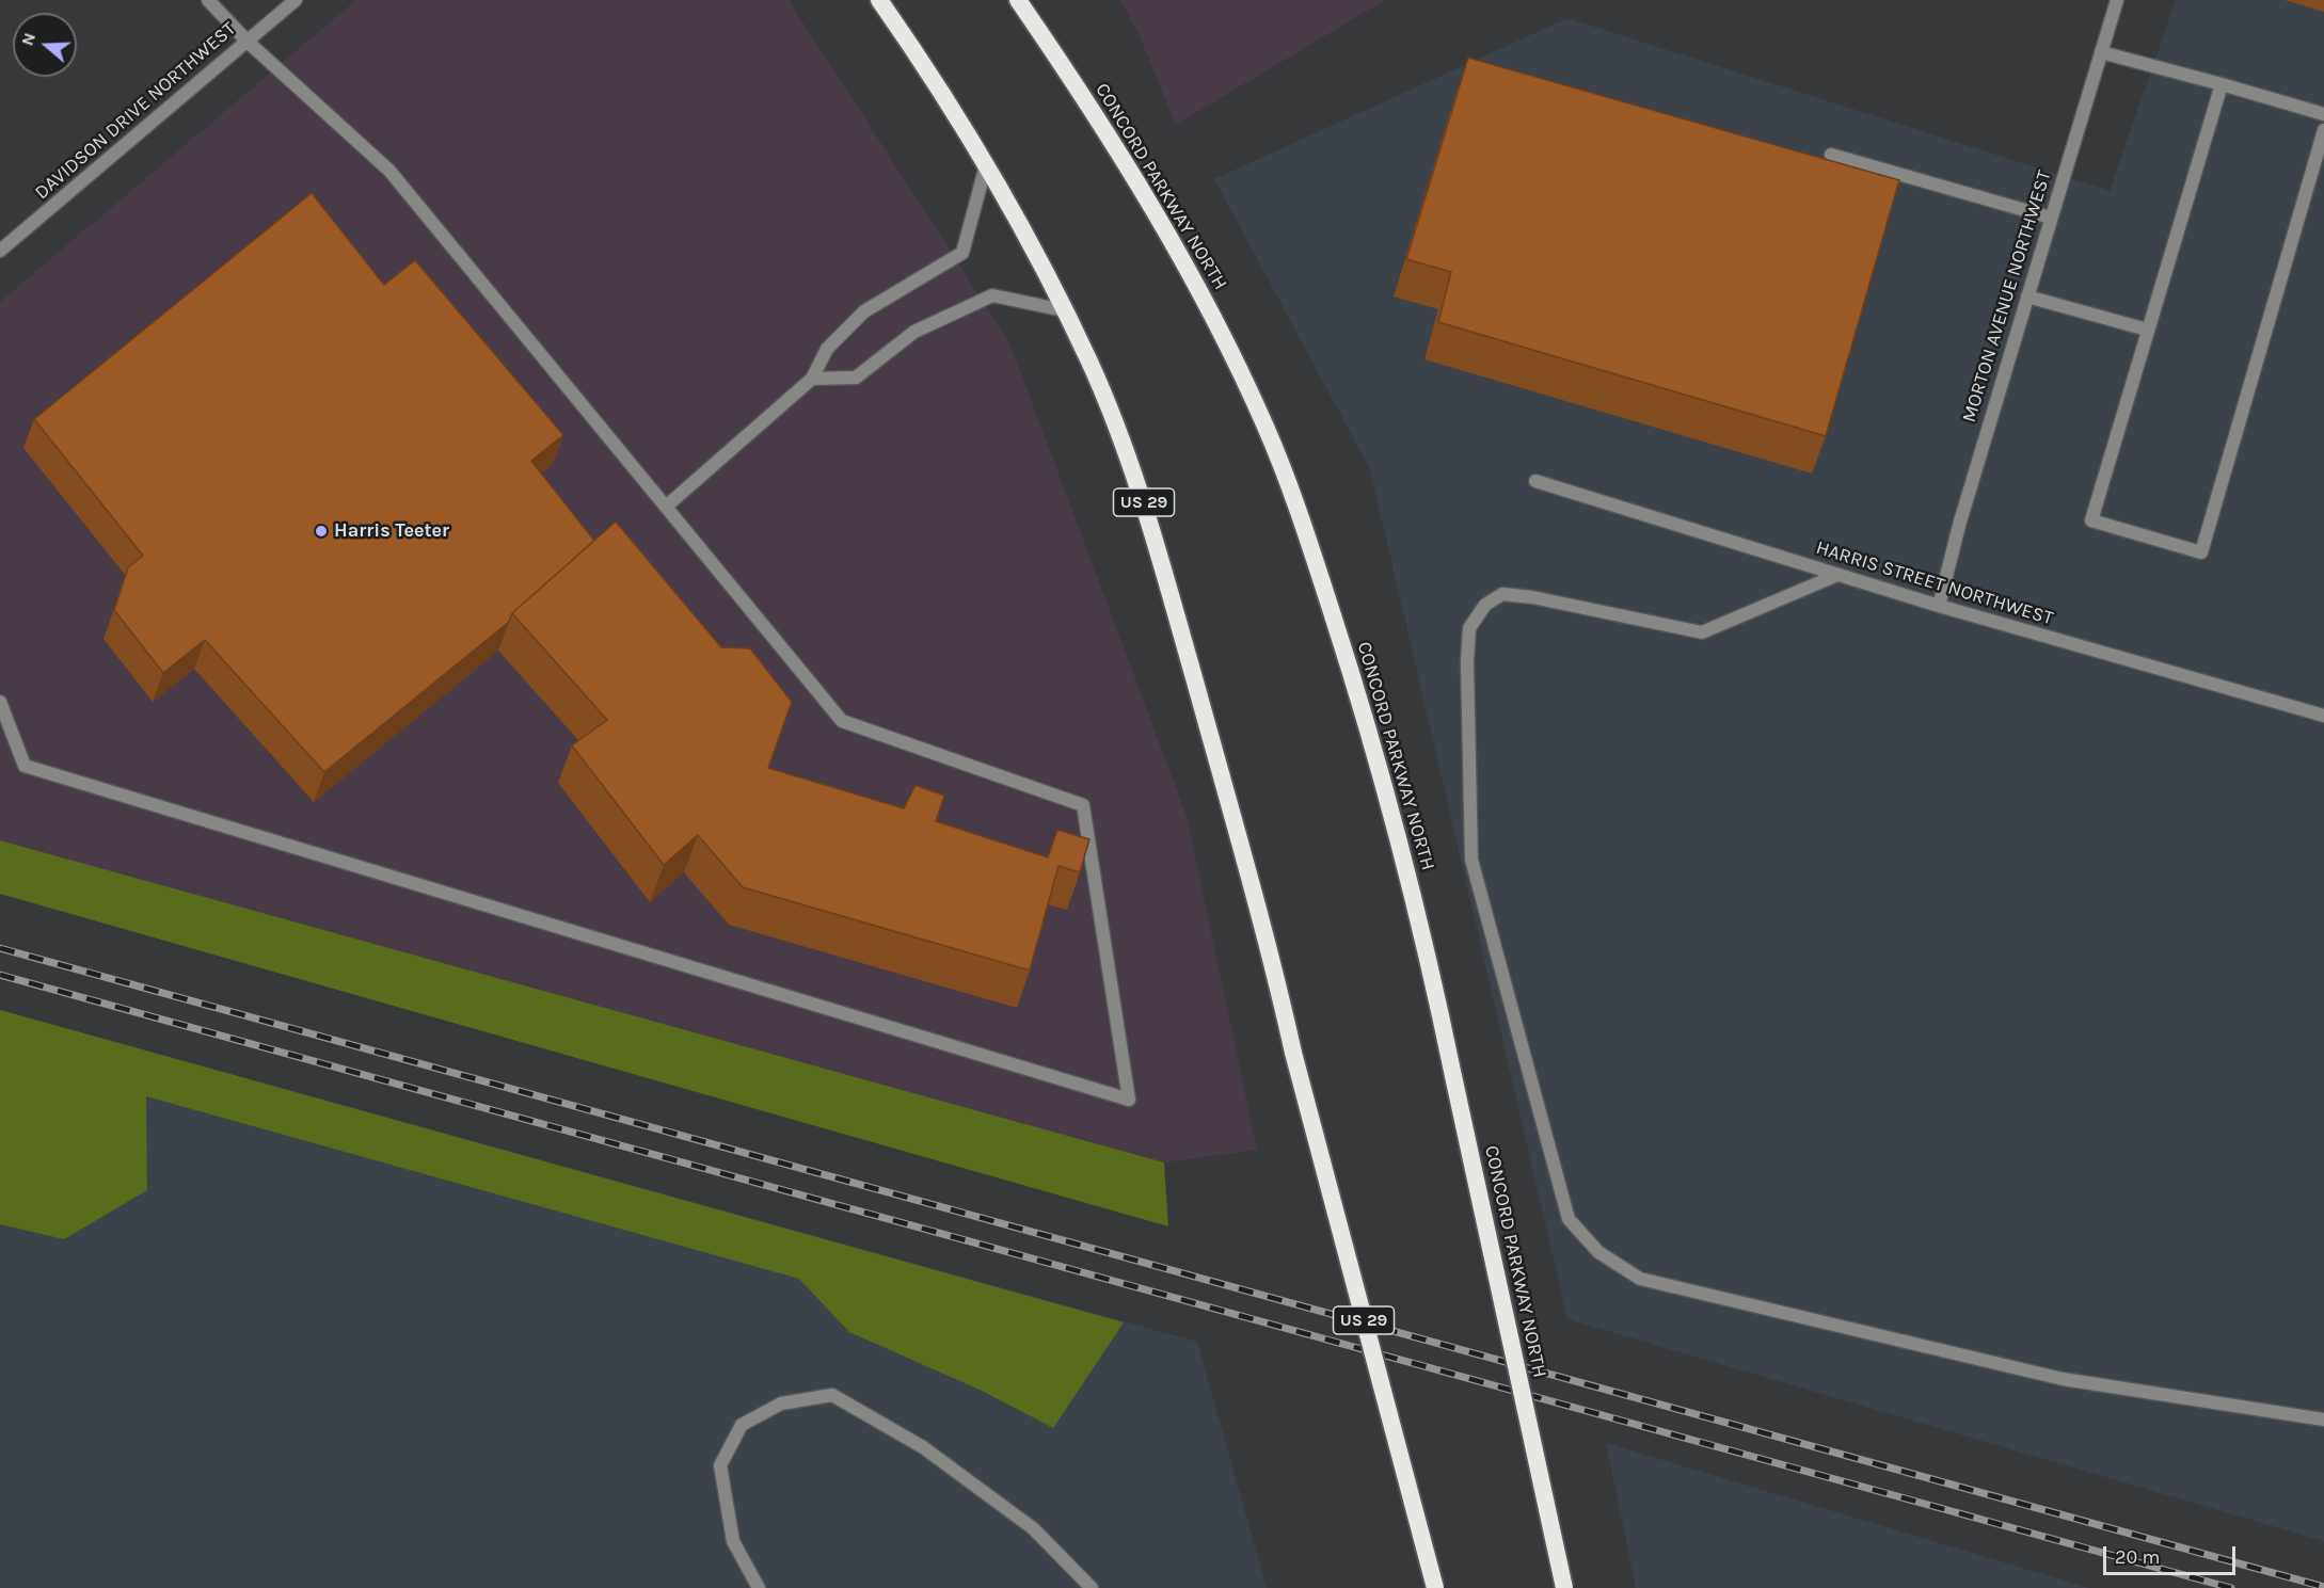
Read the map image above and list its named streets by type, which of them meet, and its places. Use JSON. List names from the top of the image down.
{
  "streets": {
    "highway": ["CONCORD PARKWAY NORTH", "US 29"],
    "street": ["DAVIDSON DRIVE NORTHWEST", "MORTON AVENUE NORTHWEST", "HARRIS STREET NORTHWEST"]
  },
  "crossings": [
    ["MORTON AVENUE NORTHWEST", "HARRIS STREET NORTHWEST"]
  ],
  "places": ["Harris Teeter"],
  "scale_bar": "20 m",
  "north": "left"
}
